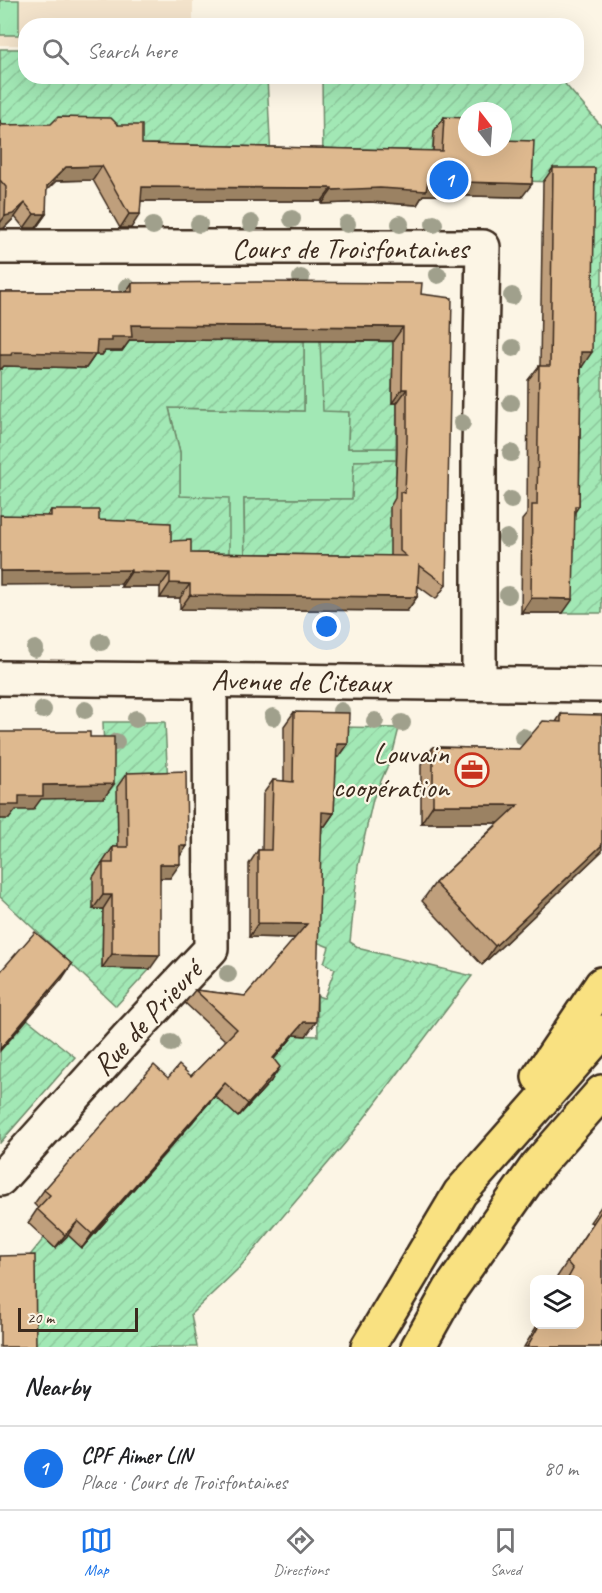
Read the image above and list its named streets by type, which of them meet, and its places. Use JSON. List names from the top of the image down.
{
  "streets": {
    "street": ["Cours de Troisfontaines", "Avenue de Citeaux", "Rue de Prieuré"]
  },
  "crossings": [
    ["Cours de Troisfontaines", "Avenue de Citeaux"],
    ["Avenue de Citeaux", "Rue de Prieuré"]
  ],
  "places": {
    "office": ["Louvain coopération"]
  },
  "scale_bar": "20 m",
  "north": "top",
  "page": {
    "search": "Search here",
    "pins": "1",
    "scale": "20 m",
    "heading": "Nearby",
    "list": [
      {
        "mark": "1",
        "name": "CPF Aimer LlN",
        "note": "Place · Cours de Troisfontaines",
        "value": "80 m"
      }
    ],
    "nav": ["Map", "Directions", "Saved"]
  }
}
